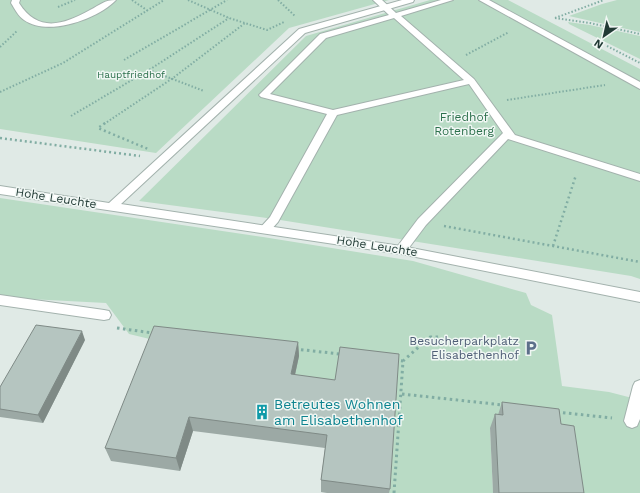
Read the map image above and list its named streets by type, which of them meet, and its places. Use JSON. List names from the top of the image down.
{
  "streets": {
    "street": ["Hohe Leuchte"]
  },
  "parks": ["Hauptfriedhof", "Friedhof Rotenberg"],
  "places": {
    "parking": ["Besucherparkplatz Elisabethenhof"],
    "building": ["Betreutes Wohnen am Elisabethenhof"]
  },
  "north": "bottom left"
}
